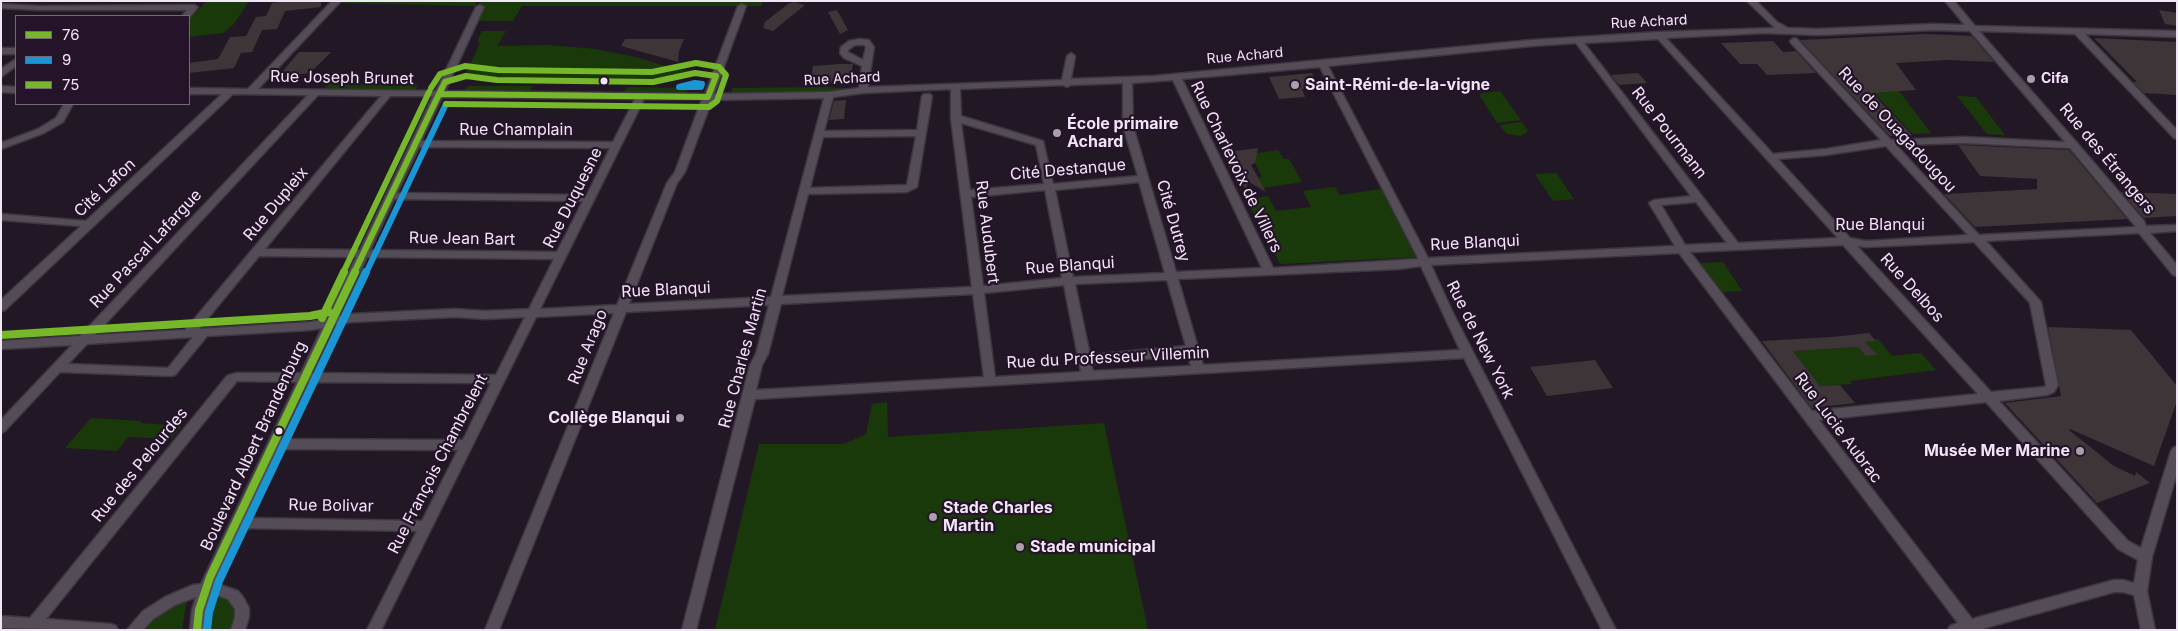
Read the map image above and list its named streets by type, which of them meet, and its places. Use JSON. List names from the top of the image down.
{
  "streets": {
    "street": [
      "Rue Achard",
      "Rue Joseph Brunet",
      "Rue Champlain",
      "Rue de Ouagadougou",
      "Rue Pourmann",
      "Rue des Étrangers",
      "Rue Charlevoix de Villers",
      "Cité Destanque",
      "Cité Lafon",
      "Rue Duquesne",
      "Rue Dupleix",
      "Cité Dutrey",
      "Rue Blanqui",
      "Rue Audubert",
      "Rue Jean Bart",
      "Rue Pascal Lafargue",
      "Rue Delbos",
      "Rue de New York",
      "Rue Arago",
      "Rue Charles Martin",
      "Rue du Professeur Villemin",
      "Rue Lucie Aubrac",
      "Boulevard Albert Brandenburg",
      "Rue François Chambrelent",
      "Rue des Pelourdes",
      "Rue Bolivar"
    ]
  },
  "crossings": [
    ["Rue Achard", "Rue Joseph Brunet"],
    ["Rue Achard", "Rue Pourmann"],
    ["Rue Achard", "Rue des Étrangers"],
    ["Rue Achard", "Rue Charlevoix de Villers"],
    ["Rue Achard", "Cité Dutrey"],
    ["Rue Achard", "Rue Audubert"],
    ["Rue Achard", "Rue Delbos"],
    ["Rue Achard", "Rue de New York"],
    ["Rue Achard", "Rue Arago"],
    ["Rue Achard", "Rue Charles Martin"],
    ["Rue Joseph Brunet", "Cité Lafon"],
    ["Rue Joseph Brunet", "Rue Duquesne"],
    ["Rue Joseph Brunet", "Rue Dupleix"],
    ["Rue Joseph Brunet", "Rue Pascal Lafargue"],
    ["Rue Joseph Brunet", "Boulevard Albert Brandenburg"],
    ["Rue Champlain", "Rue Duquesne"],
    ["Rue Champlain", "Boulevard Albert Brandenburg"],
    ["Rue de Ouagadougou", "Rue Blanqui"],
    ["Rue de Ouagadougou", "Rue Delbos"],
    ["Rue Pourmann", "Rue Blanqui"],
    ["Rue Pourmann", "Rue Lucie Aubrac"],
    ["Rue des Étrangers", "Rue Blanqui"],
    ["Rue Charlevoix de Villers", "Rue Blanqui"],
    ["Cité Destanque", "Cité Dutrey"],
    ["Cité Destanque", "Rue Audubert"],
    ["Rue Duquesne", "Rue Blanqui"],
    ["Rue Duquesne", "Rue Jean Bart"],
    ["Rue Duquesne", "Rue François Chambrelent"],
    ["Rue Dupleix", "Rue Blanqui"],
    ["Rue Dupleix", "Rue Jean Bart"],
    ["Cité Dutrey", "Rue Blanqui"],
    ["Cité Dutrey", "Rue du Professeur Villemin"],
    ["Rue Blanqui", "Rue Audubert"],
    ["Rue Blanqui", "Rue Pascal Lafargue"],
    ["Rue Blanqui", "Rue Delbos"],
    ["Rue Blanqui", "Rue de New York"],
    ["Rue Blanqui", "Rue Arago"],
    ["Rue Blanqui", "Rue Charles Martin"],
    ["Rue Blanqui", "Rue Lucie Aubrac"],
    ["Rue Blanqui", "Boulevard Albert Brandenburg"],
    ["Rue Blanqui", "Rue François Chambrelent"],
    ["Rue Audubert", "Rue du Professeur Villemin"],
    ["Rue Jean Bart", "Boulevard Albert Brandenburg"],
    ["Rue de New York", "Rue du Professeur Villemin"],
    ["Rue Charles Martin", "Rue du Professeur Villemin"],
    ["Boulevard Albert Brandenburg", "Rue des Pelourdes"],
    ["Boulevard Albert Brandenburg", "Rue Bolivar"],
    ["Rue François Chambrelent", "Rue des Pelourdes"],
    ["Rue François Chambrelent", "Rue Bolivar"]
  ],
  "places": [
    "Cifa",
    "Saint-Rémi-de-la-vigne",
    "École primaire Achard",
    "Collège Blanqui",
    "Musée Mer Marine",
    "Stade Charles Martin",
    "Stade municipal"
  ],
  "lines": ["transit line 75", "transit line 76", "transit line 9"],
  "legend": ["76", "9", "75"]
}
